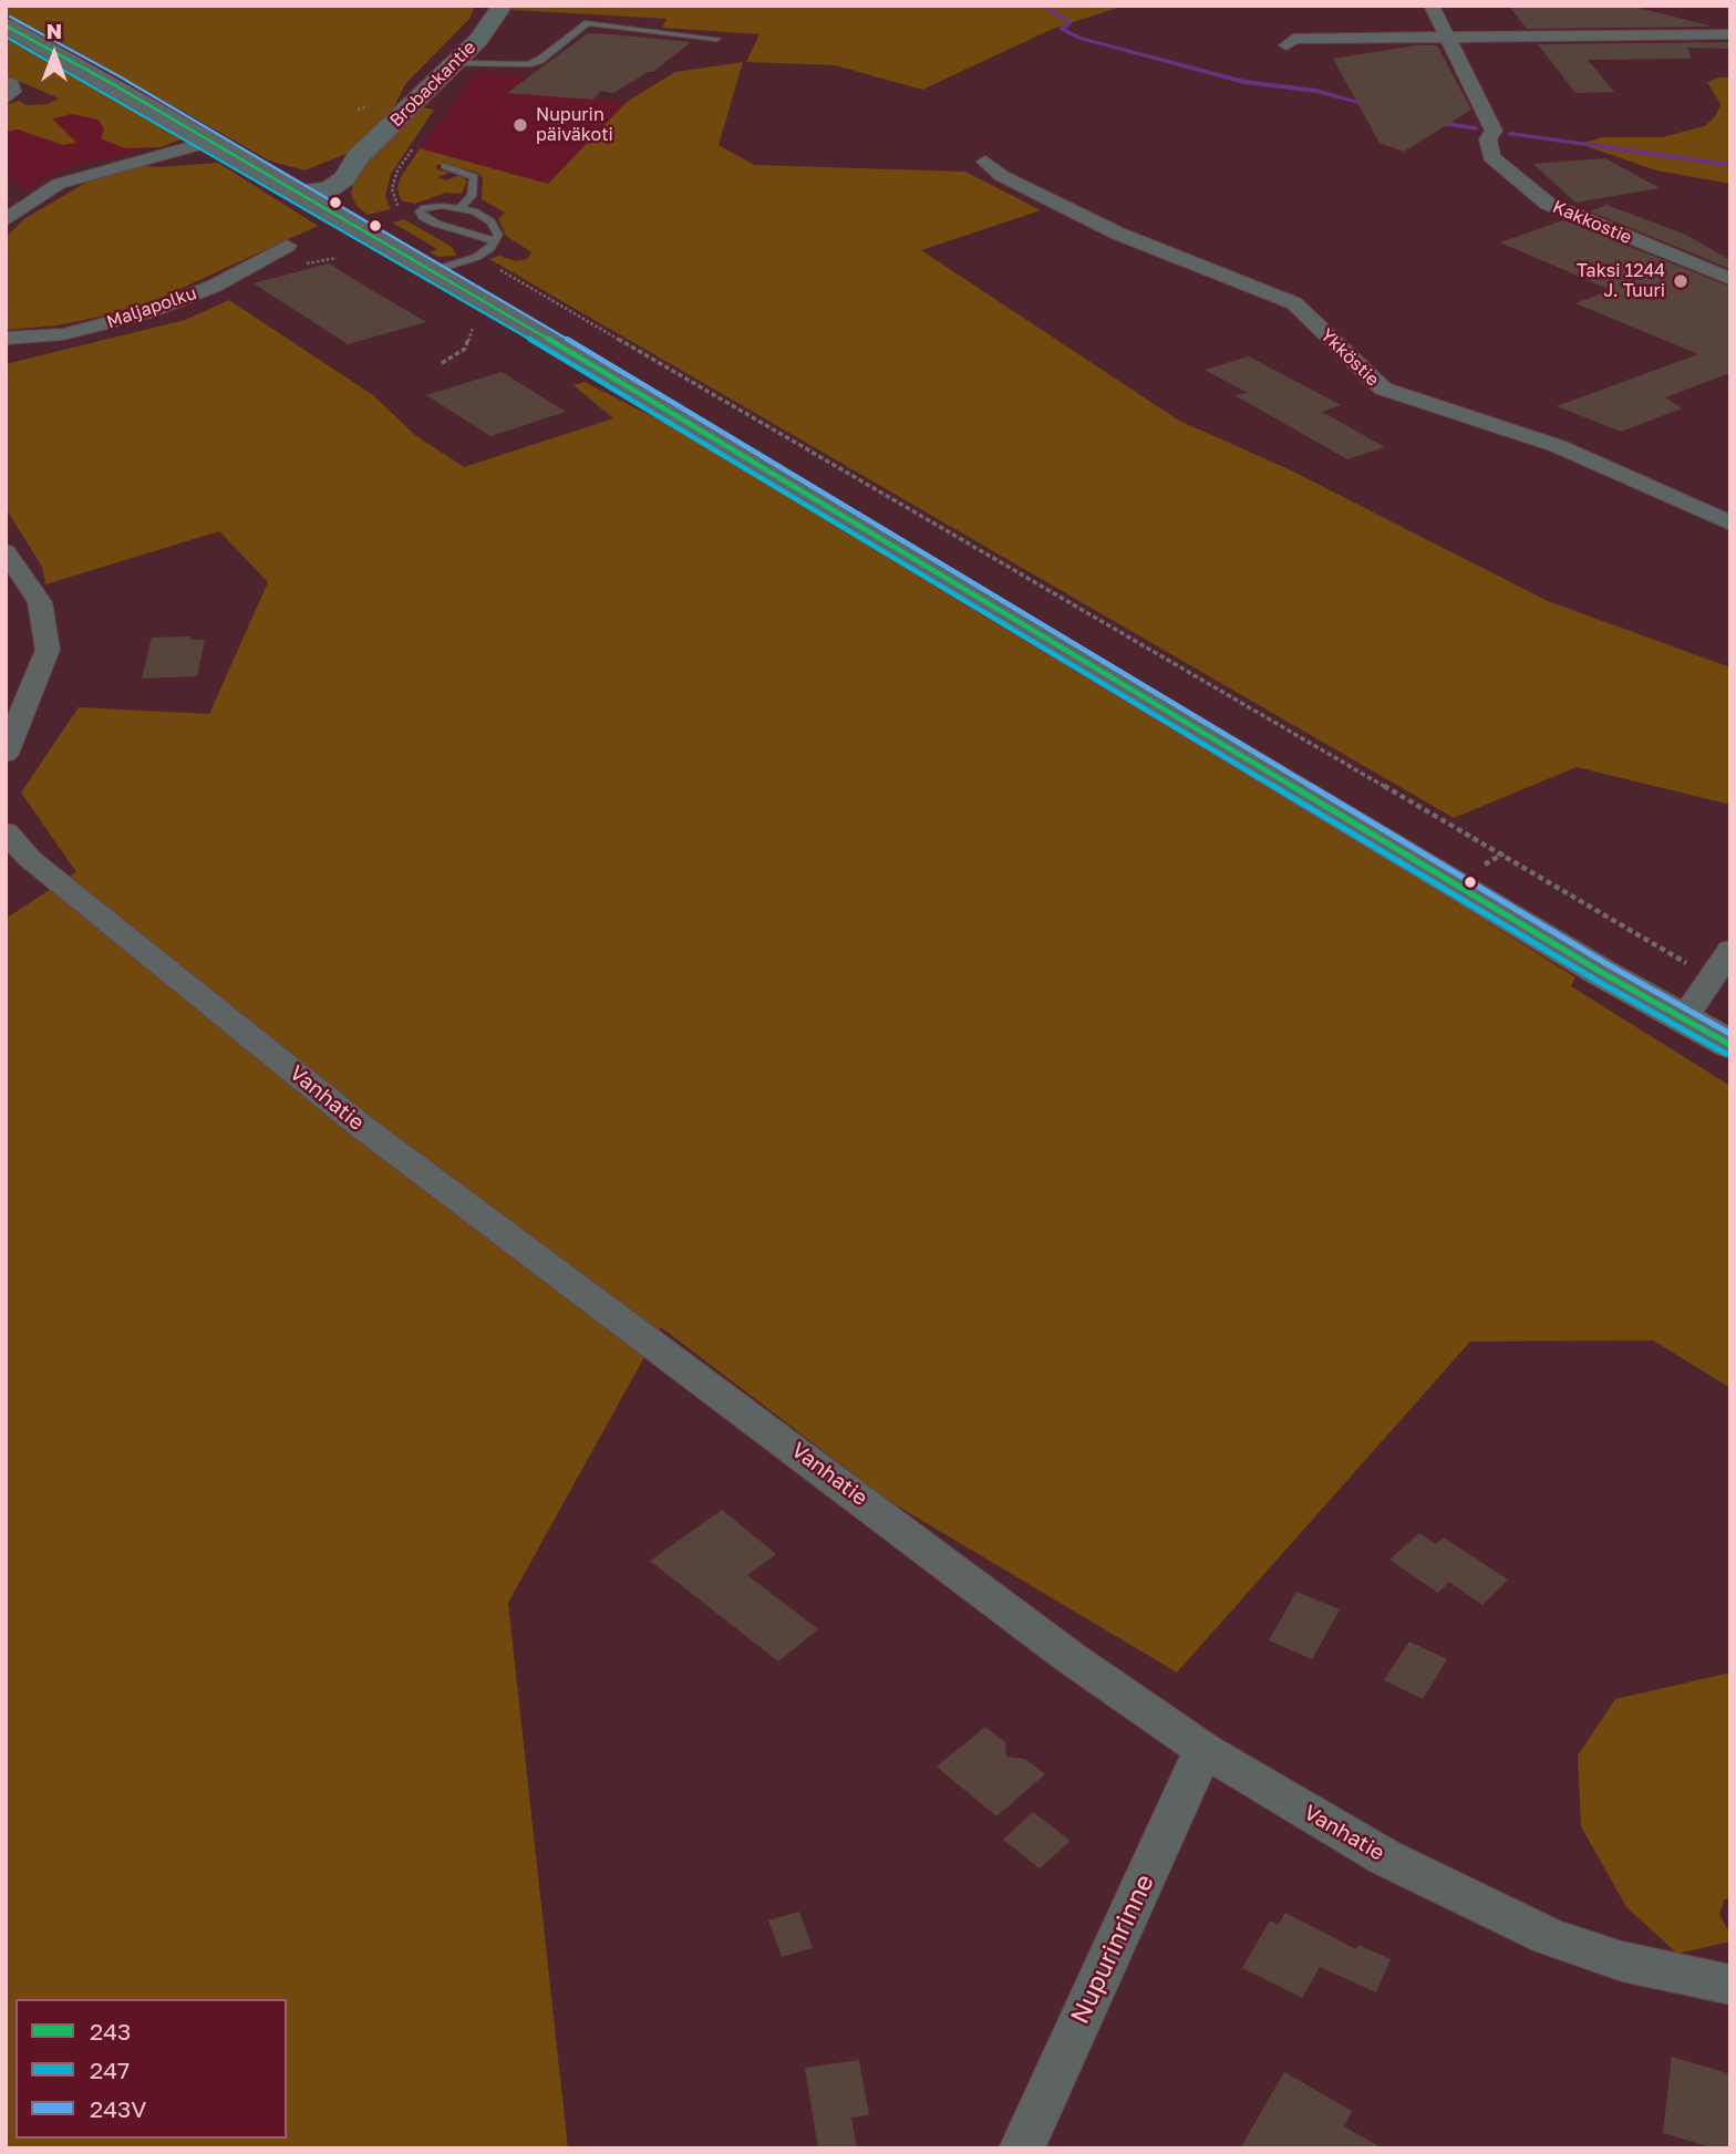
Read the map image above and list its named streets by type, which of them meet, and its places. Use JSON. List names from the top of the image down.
{
  "streets": {
    "main road": ["Brobackantie"],
    "street": [
      "Kakkostie",
      "Maljapolku",
      "Ykköstie",
      "Vanhatie",
      "Nupurinrinne"
    ]
  },
  "crossings": [
    ["Vanhatie", "Nupurinrinne"]
  ],
  "places": ["Nupurin päiväkoti", "Taksi 1244 J. Tuuri"],
  "lines": ["transit line 243V", "transit line 243", "transit line 247"],
  "legend": ["243", "247", "243V"],
  "north": "top"
}
